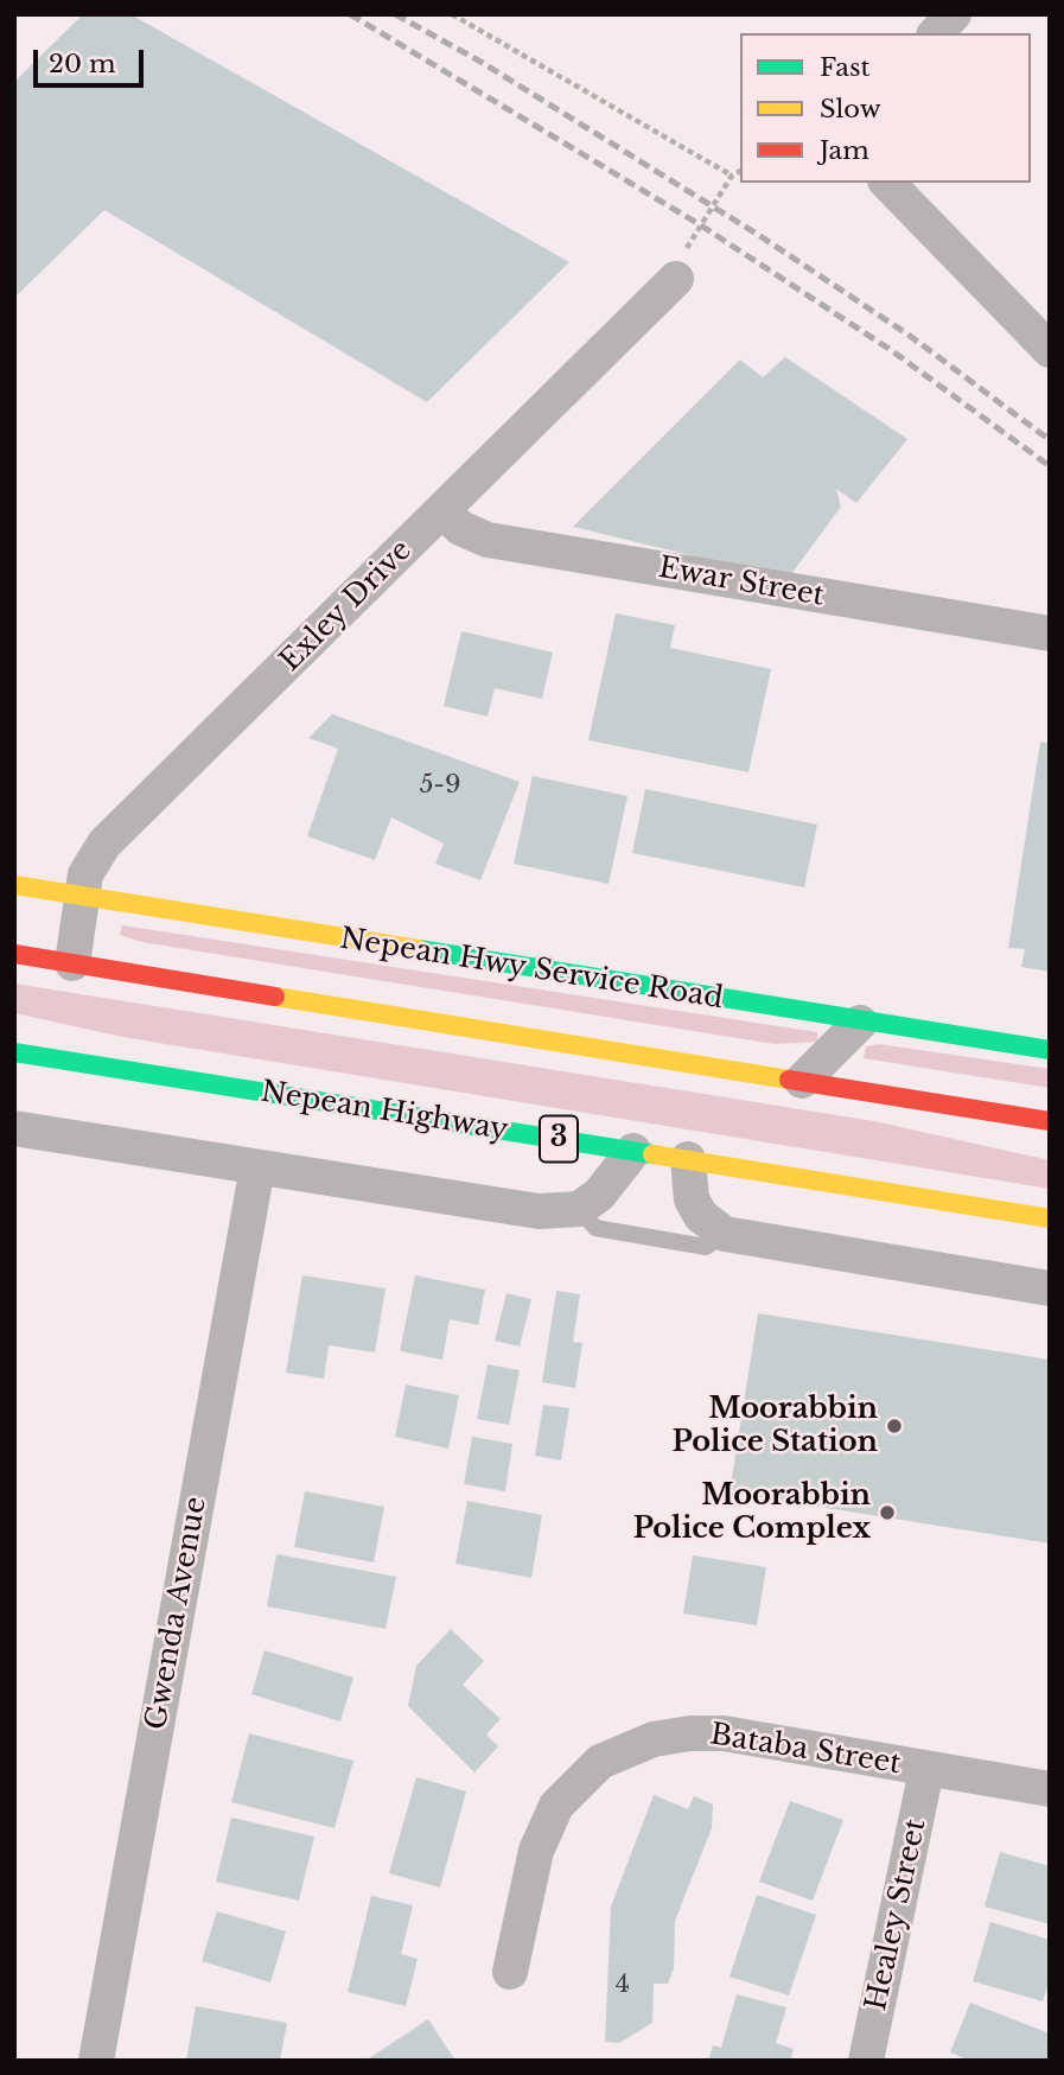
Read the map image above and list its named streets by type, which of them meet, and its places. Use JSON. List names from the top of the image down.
{
  "streets": {
    "main road": ["Nepean Hwy Service Road", "Nepean Highway", "3"],
    "street": [
      "Ewar Street",
      "Exley Drive",
      "Gwenda Avenue",
      "Bataba Street",
      "Healey Street"
    ]
  },
  "crossings": [
    ["Ewar Street", "Exley Drive"],
    ["Exley Drive", "Nepean Hwy Service Road"],
    ["Bataba Street", "Healey Street"]
  ],
  "places": ["Moorabbin Police Station", "Moorabbin Police Complex"],
  "house_numbers": ["5-9", "4"],
  "legend": ["Fast", "Slow", "Jam"],
  "scale_bar": "20 m"
}
